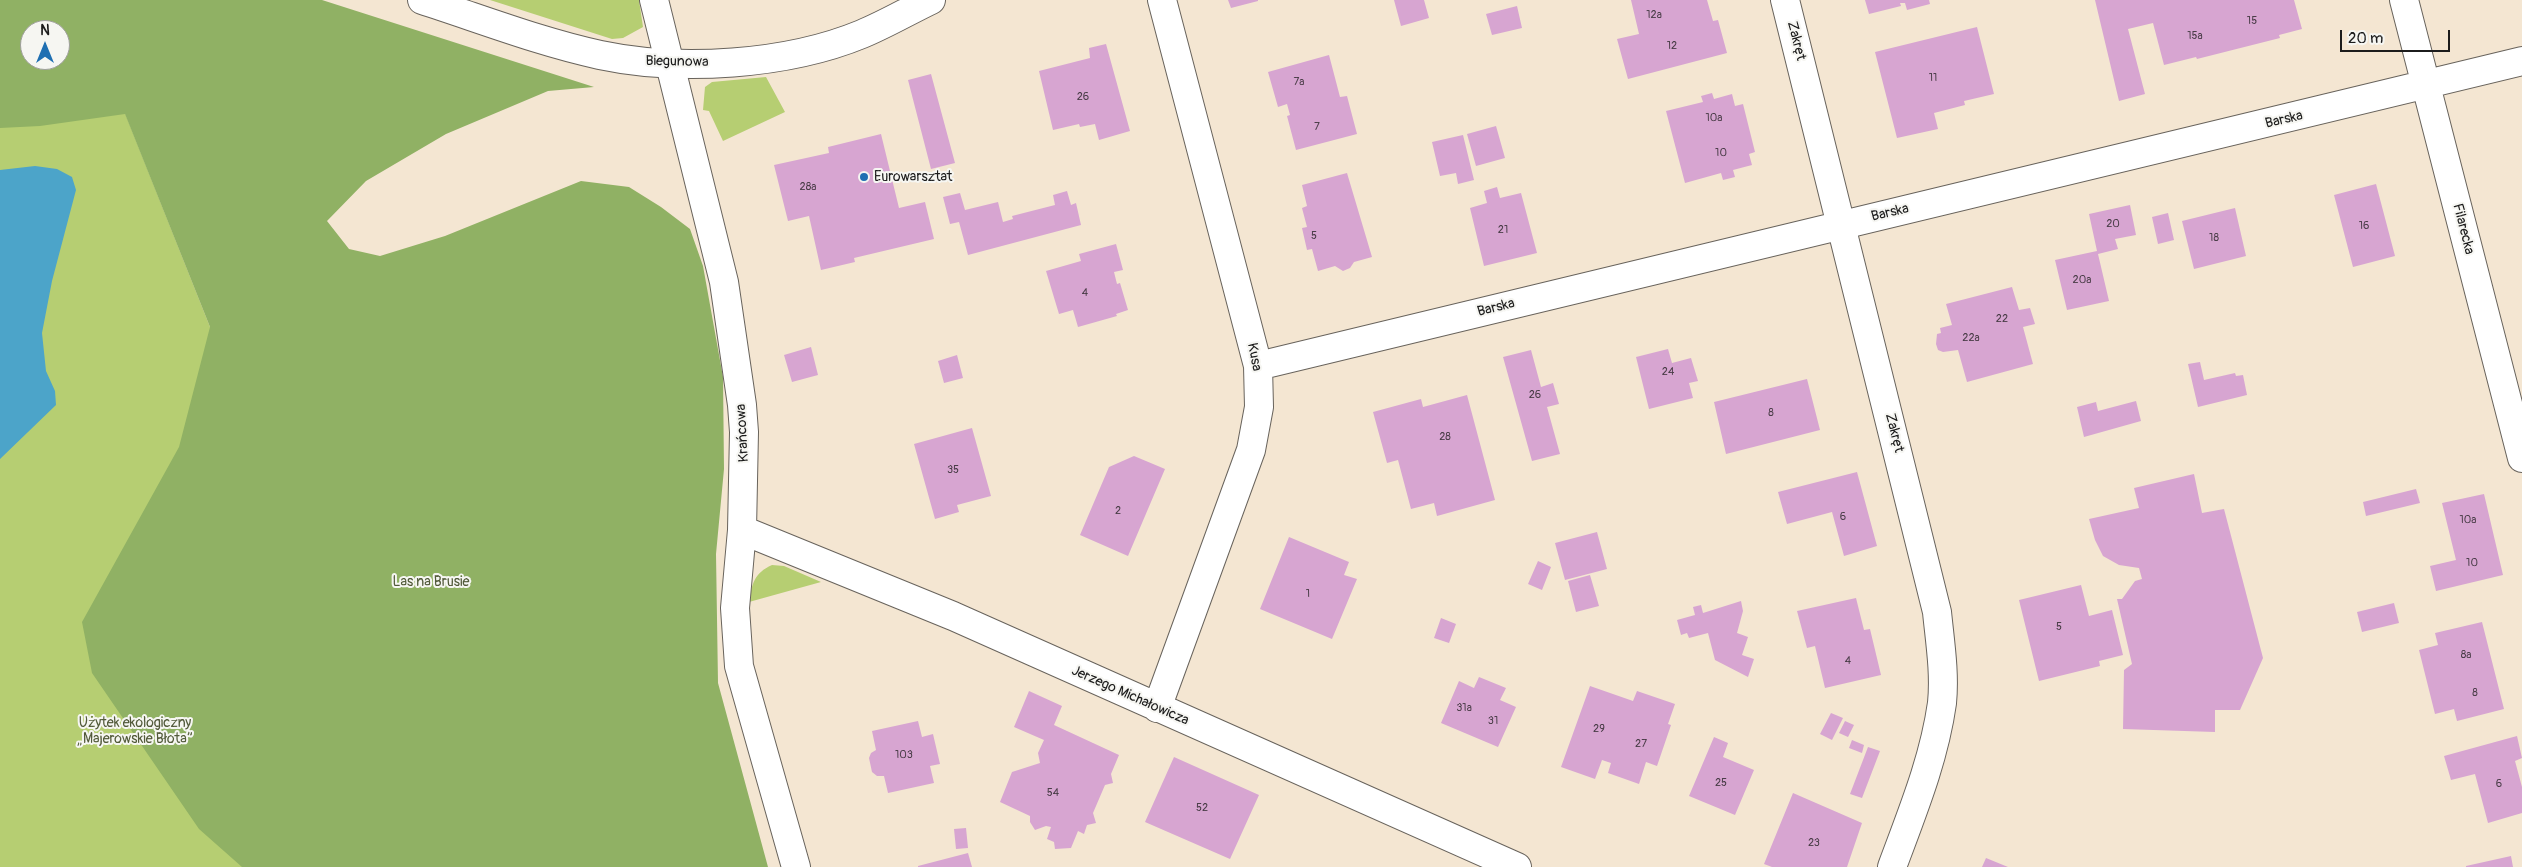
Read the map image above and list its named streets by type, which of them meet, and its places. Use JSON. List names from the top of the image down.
{
  "streets": {
    "street": [
      "Zakręt",
      "Biegunowa",
      "Barska",
      "Filarecka",
      "Kusa",
      "Krańcowa",
      "Jerzego Michałowicza"
    ]
  },
  "crossings": [
    ["Zakręt", "Barska"],
    ["Biegunowa", "Krańcowa"],
    ["Barska", "Filarecka"],
    ["Barska", "Kusa"],
    ["Kusa", "Jerzego Michałowicza"],
    ["Krańcowa", "Jerzego Michałowicza"]
  ],
  "parks": ["Las na Brusie", "Użytek ekologiczny „Majerowskie Błota”"],
  "places": ["Eurowarsztat"],
  "house_numbers": [
    "12a",
    "15",
    "15a",
    "12",
    "11",
    "7a",
    "26",
    "10a",
    "7",
    "10",
    "28a",
    "20",
    "16",
    "21",
    "5",
    "18",
    "20a",
    "4",
    "22",
    "22a",
    "24",
    "26",
    "8",
    "28",
    "35",
    "2",
    "6",
    "10a",
    "10",
    "1",
    "5",
    "8a",
    "4",
    "8",
    "31a",
    "31",
    "29",
    "27",
    "103",
    "25",
    "6",
    "54",
    "52",
    "23"
  ],
  "scale_bar": "20 m",
  "north": "top"
}
